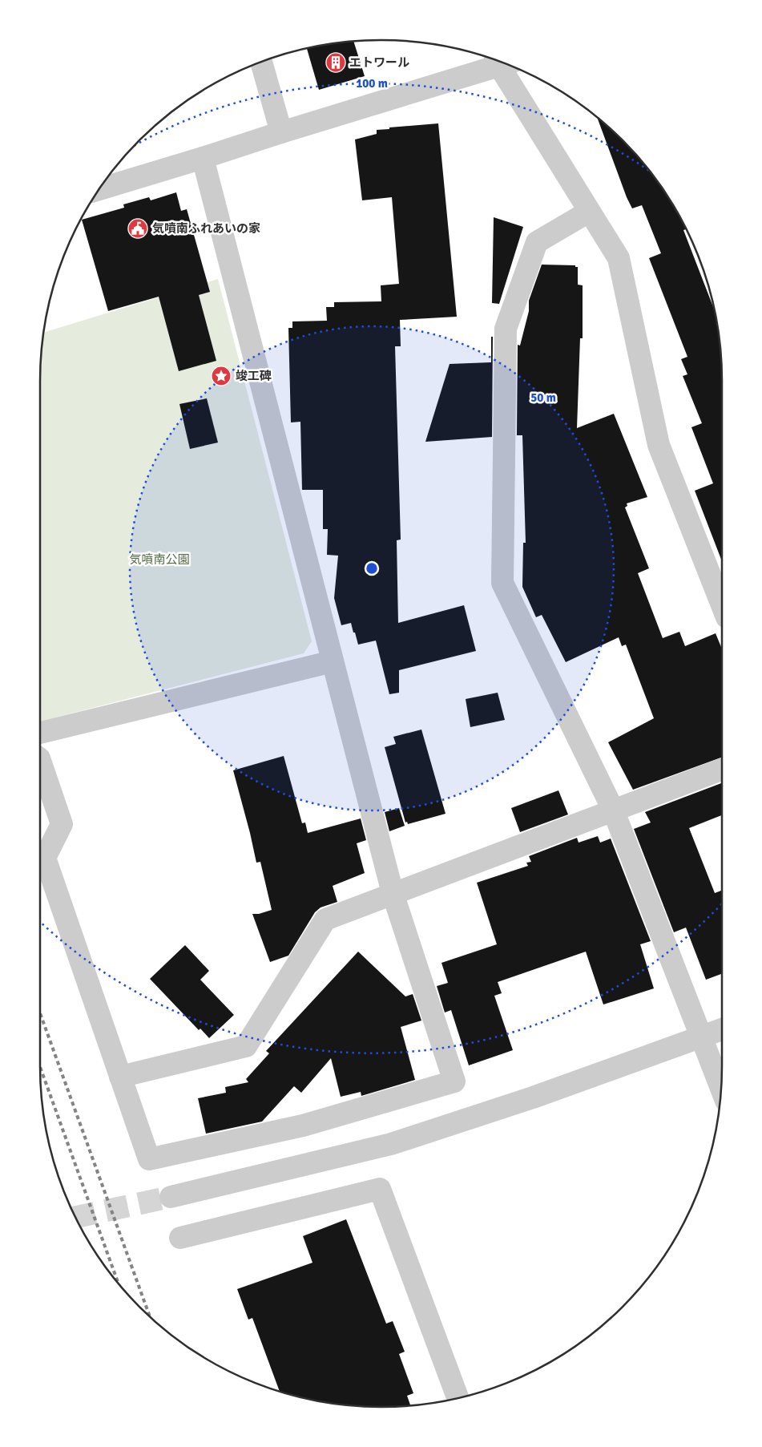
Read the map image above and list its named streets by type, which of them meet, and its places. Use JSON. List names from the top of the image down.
{
  "parks": ["気噴南公園"],
  "places": {
    "building": ["エトワール"],
    "public building": ["気噴南ふれあいの家"],
    "place": ["竣工碑"]
  },
  "rings": ["100 m", "50 m"]
}
